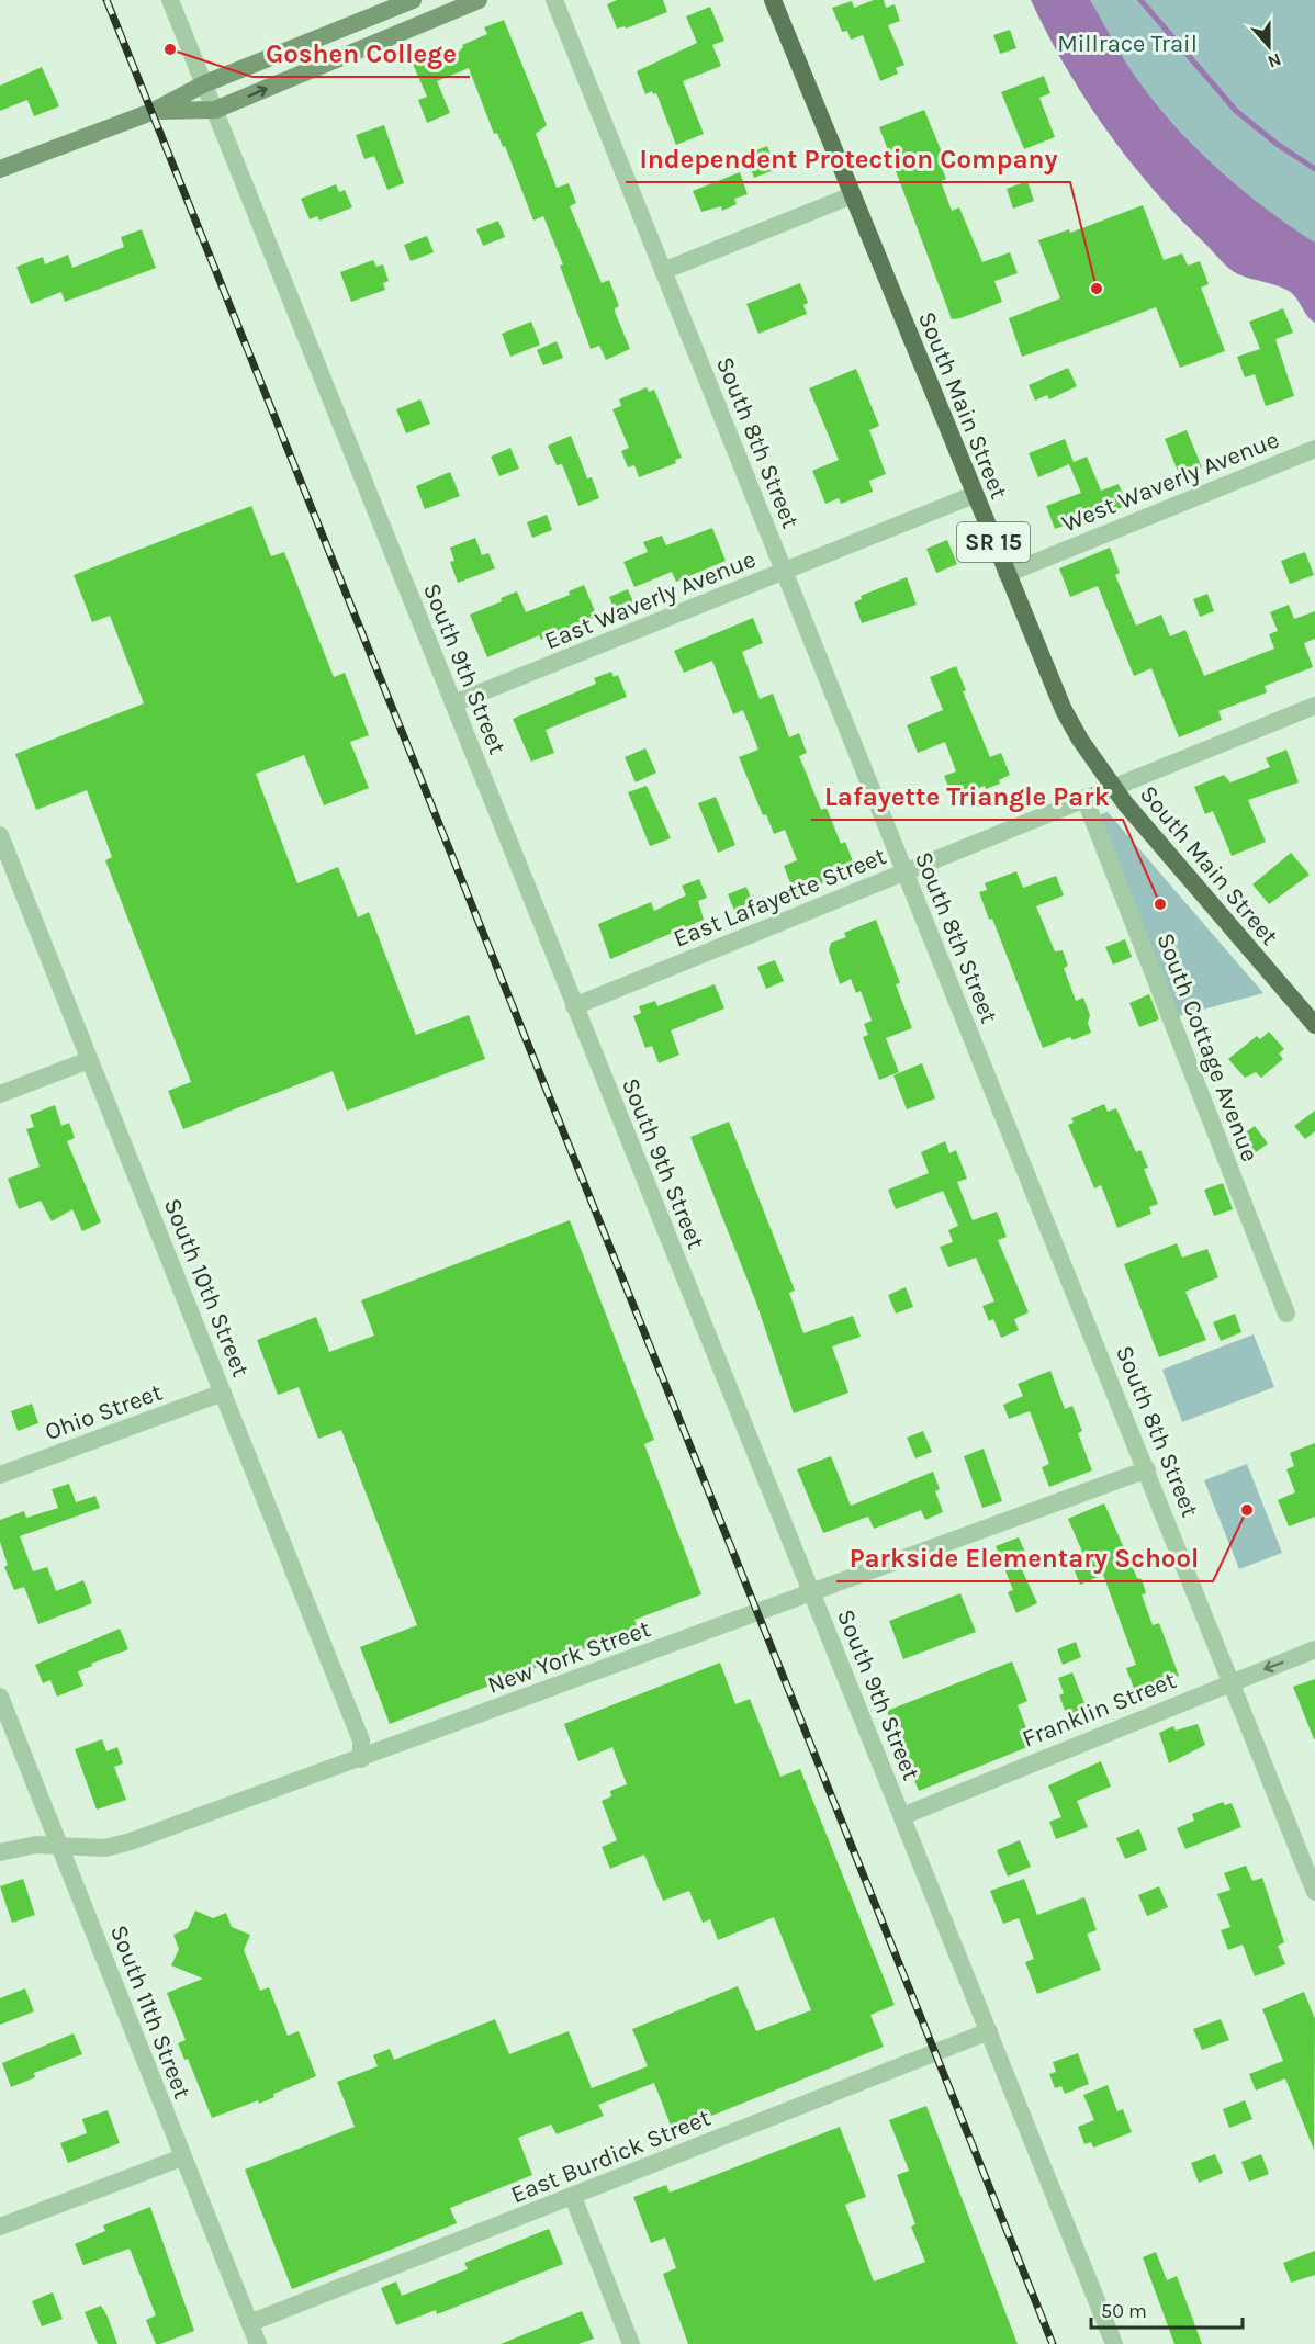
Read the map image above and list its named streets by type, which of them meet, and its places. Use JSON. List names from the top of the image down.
{
  "streets": {
    "main road": ["South Main Street", "SR 15"],
    "street": [
      "South 8th Street",
      "West Waverly Avenue",
      "East Waverly Avenue",
      "South 9th Street",
      "East Lafayette Street",
      "South Cottage Avenue",
      "South 10th Street",
      "Ohio Street",
      "New York Street",
      "Franklin Street",
      "South 11th Street",
      "East Burdick Street"
    ]
  },
  "crossings": [
    ["South Main Street", "West Waverly Avenue"],
    ["South Main Street", "East Waverly Avenue"],
    ["South Main Street", "East Lafayette Street"],
    ["South 8th Street", "East Waverly Avenue"],
    ["South 8th Street", "East Lafayette Street"],
    ["South 8th Street", "New York Street"],
    ["South 8th Street", "Franklin Street"],
    ["East Waverly Avenue", "South 9th Street"],
    ["South 9th Street", "East Lafayette Street"],
    ["South 9th Street", "New York Street"],
    ["South 9th Street", "Franklin Street"],
    ["South 9th Street", "East Burdick Street"],
    ["East Lafayette Street", "South Cottage Avenue"],
    ["South 10th Street", "Ohio Street"],
    ["South 10th Street", "New York Street"],
    ["New York Street", "South 11th Street"],
    ["South 11th Street", "East Burdick Street"]
  ],
  "parks": ["Millrace Trail"],
  "places": [
    "Goshen College",
    "Independent Protection Company",
    "Lafayette Triangle Park",
    "Parkside Elementary School"
  ],
  "scale_bar": "50 m",
  "north": "bottom"
}
